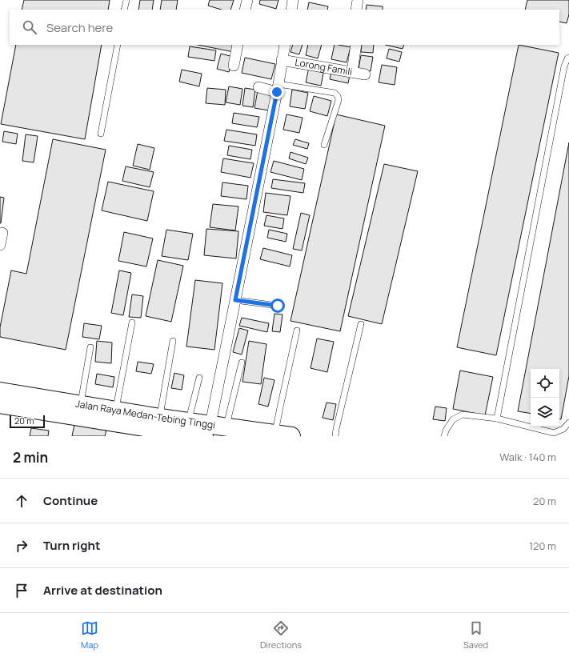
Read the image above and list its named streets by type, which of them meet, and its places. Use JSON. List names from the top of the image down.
{
  "streets": {
    "highway": ["Jalan Raya Medan-Tebing Tinggi"],
    "street": ["Lorong Famili"]
  },
  "scale_bar": "20 m",
  "page": {
    "search": "Search here",
    "scale": "20 m",
    "heading": ["2 min", "Walk · 140 m"],
    "list": [
      ["Continue", "20 m"],
      ["Turn right", "120 m"],
      "Arrive at destination"
    ],
    "nav": ["Map", "Directions", "Saved"]
  }
}
